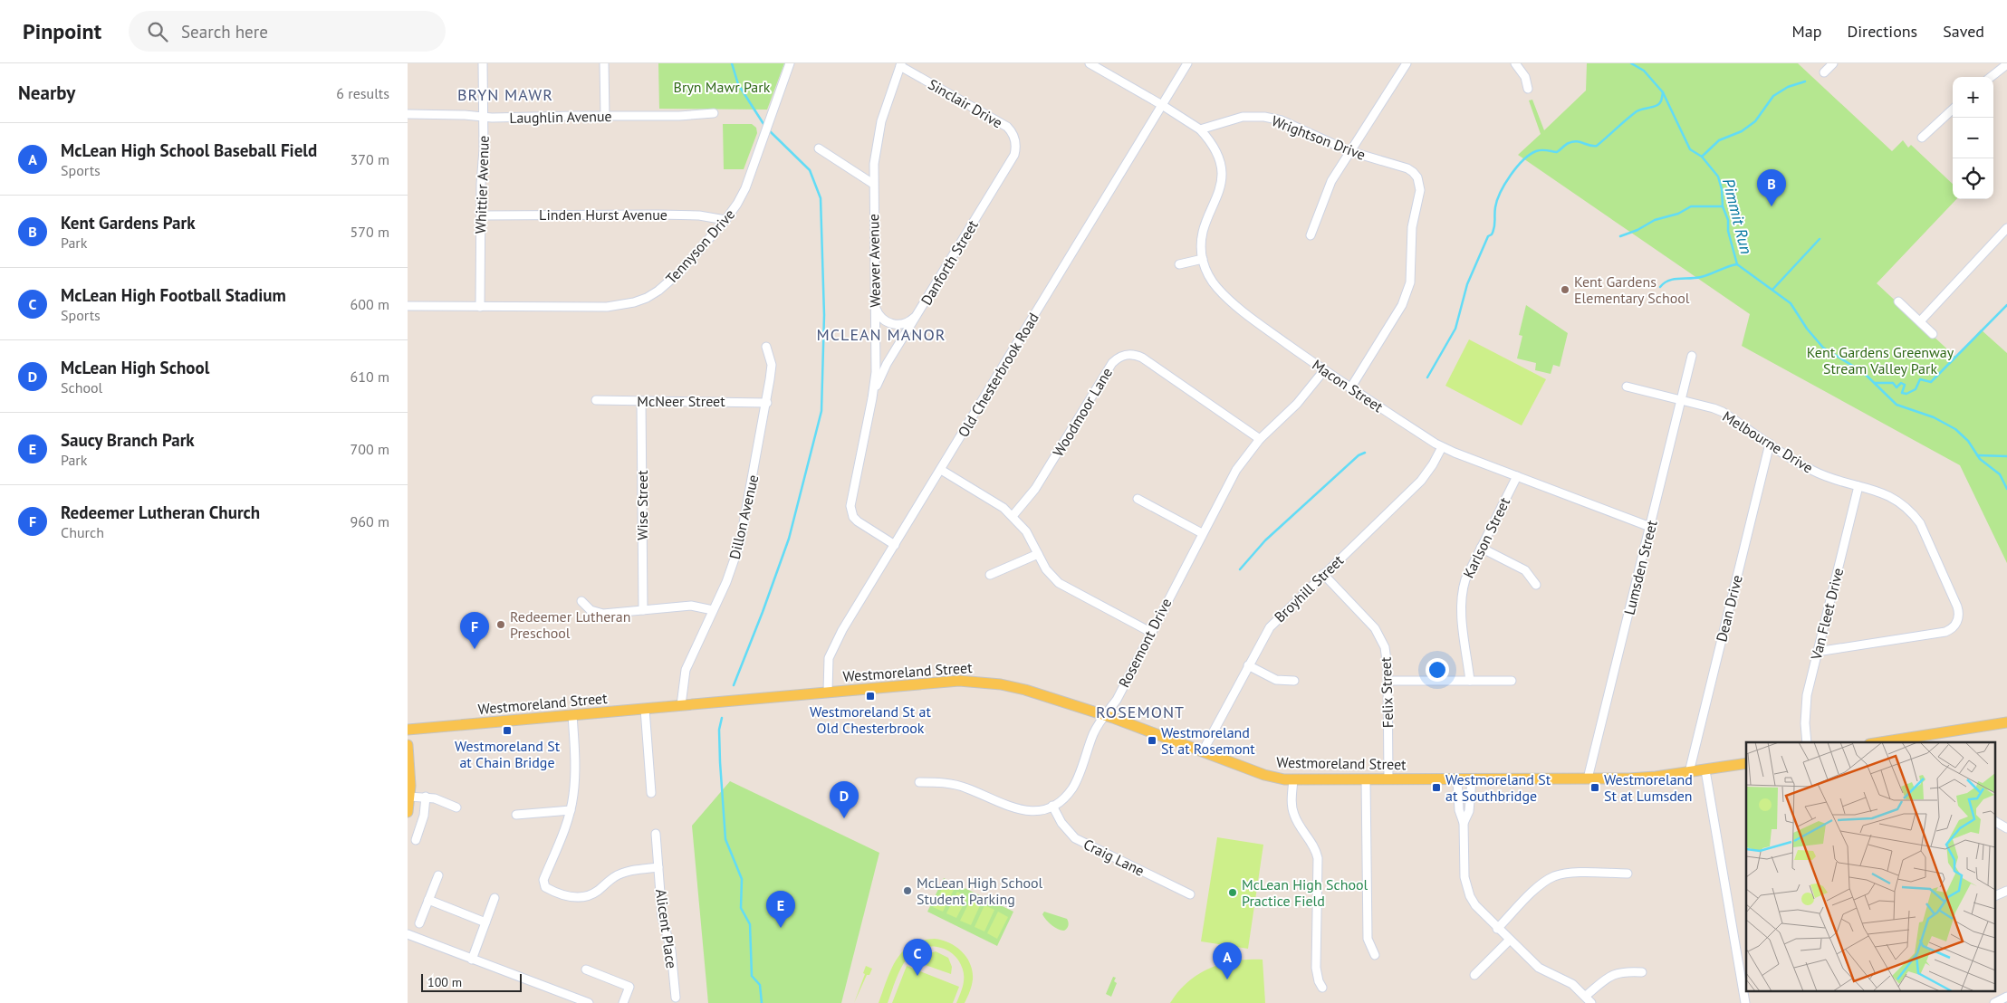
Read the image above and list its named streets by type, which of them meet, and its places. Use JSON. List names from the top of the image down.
{
  "streets": {
    "main road": ["Westmoreland Street"],
    "street": [
      "Sinclair Drive",
      "Laughlin Avenue",
      "Wrightson Drive",
      "Whittier Avenue",
      "Linden Hurst Avenue",
      "Tennyson Drive",
      "Weaver Avenue",
      "Danforth Street",
      "Old Chesterbrook Road",
      "Macon Street",
      "McNeer Street",
      "Woodmoor Lane",
      "Melbourne Drive",
      "Wise Street",
      "Dillon Avenue",
      "Karlson Street",
      "Lumsden Street",
      "Broyhill Street",
      "Dean Drive",
      "Van Fleet Drive",
      "Rosemont Drive",
      "Felix Street",
      "Craig Lane",
      "Alicent Place"
    ]
  },
  "crossings": [
    ["Sinclair Drive", "Weaver Avenue"],
    ["Sinclair Drive", "Danforth Street"],
    ["Laughlin Avenue", "Whittier Avenue"],
    ["Wrightson Drive", "Macon Street"],
    ["Whittier Avenue", "Linden Hurst Avenue"],
    ["Whittier Avenue", "Tennyson Drive"],
    ["Linden Hurst Avenue", "Tennyson Drive"],
    ["Weaver Avenue", "Danforth Street"],
    ["Weaver Avenue", "Old Chesterbrook Road"],
    ["Old Chesterbrook Road", "Westmoreland Street"],
    ["Macon Street", "Karlson Street"],
    ["Macon Street", "Lumsden Street"],
    ["Macon Street", "Broyhill Street"],
    ["Macon Street", "Rosemont Drive"],
    ["McNeer Street", "Wise Street"],
    ["McNeer Street", "Dillon Avenue"],
    ["Woodmoor Lane", "Rosemont Drive"],
    ["Melbourne Drive", "Lumsden Street"],
    ["Melbourne Drive", "Dean Drive"],
    ["Melbourne Drive", "Van Fleet Drive"],
    ["Dillon Avenue", "Westmoreland Street"],
    ["Lumsden Street", "Westmoreland Street"],
    ["Broyhill Street", "Westmoreland Street"],
    ["Broyhill Street", "Felix Street"],
    ["Dean Drive", "Westmoreland Street"],
    ["Rosemont Drive", "Westmoreland Street"],
    ["Rosemont Drive", "Craig Lane"],
    ["Westmoreland Street", "Felix Street"]
  ],
  "districts": ["BRYN MAWR", "MCLEAN MANOR", "ROSEMONT"],
  "water": ["Pimmit Run"],
  "parks": ["Bryn Mawr Park", "Kent Gardens Greenway Stream Valley Park"],
  "places": {
    "other": [
      "Kent Gardens Elementary School",
      "Redeemer Lutheran Preschool",
      "McLean High School Student Parking",
      "McLean High School Practice Field"
    ],
    "transit": [
      "Westmoreland St at Old Chesterbrook",
      "Westmoreland St at Chain Bridge",
      "Westmoreland St at Rosemont",
      "Westmoreland St at Southbridge",
      "Westmoreland St at Lumsden"
    ]
  },
  "scale_bar": "100 m",
  "page": {
    "header": "Pinpoint",
    "search": "Search here",
    "nav": ["Map", "Directions", "Saved"],
    "heading": ["Nearby", "6 results"],
    "map_buttons": ["+", "−"],
    "list": [
      {
        "mark": "A",
        "name": "McLean High School Baseball Field",
        "note": "Sports",
        "value": "370 m"
      },
      {
        "mark": "B",
        "name": "Kent Gardens Park",
        "note": "Park",
        "value": "570 m"
      },
      {
        "mark": "C",
        "name": "McLean High Football Stadium",
        "note": "Sports",
        "value": "600 m"
      },
      {
        "mark": "D",
        "name": "McLean High School",
        "note": "School",
        "value": "610 m"
      },
      {
        "mark": "E",
        "name": "Saucy Branch Park",
        "note": "Park",
        "value": "700 m"
      },
      {
        "mark": "F",
        "name": "Redeemer Lutheran Church",
        "note": "Church",
        "value": "960 m"
      }
    ],
    "pins": [
      "B",
      "F",
      "D",
      "E",
      "C",
      "A"
    ],
    "scale": "100 m"
  }
}
